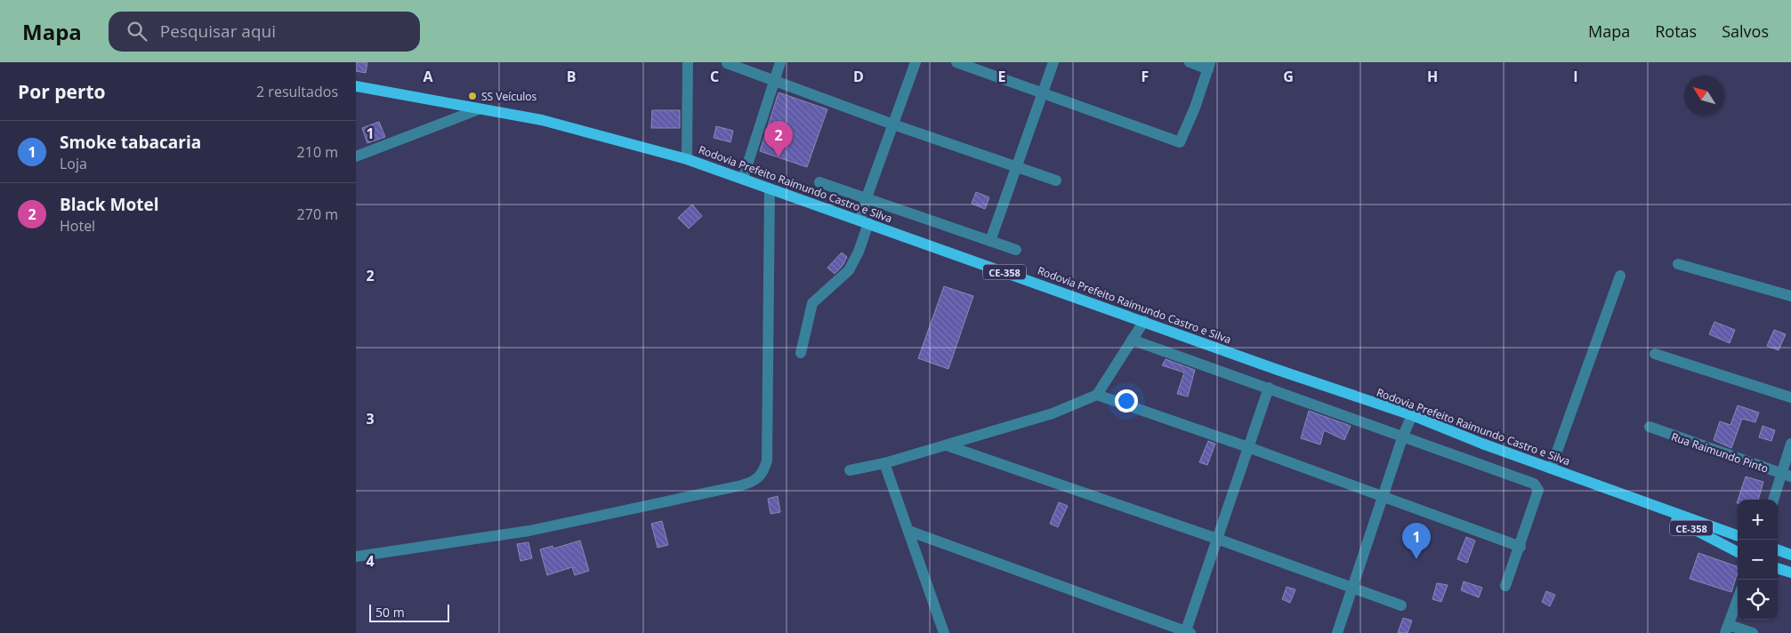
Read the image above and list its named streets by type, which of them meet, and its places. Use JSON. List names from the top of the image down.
{
  "streets": {
    "main road": ["Rodovia Prefeito Raimundo Castro e Silva", "CE-358"],
    "street": ["Rua Raimundo Pinto"]
  },
  "crossings": [
    ["Rodovia Prefeito Raimundo Castro e Silva", "CE-358"]
  ],
  "places": ["SS Veículos"],
  "scale_bar": "50 m",
  "north": "top left",
  "page": {
    "header": "Mapa",
    "search": "Pesquisar aqui",
    "nav": ["Mapa", "Rotas", "Salvos"],
    "heading": ["Por perto", "2 resultados"],
    "list": [
      {
        "mark": "1",
        "name": "Smoke tabacaria",
        "note": "Loja",
        "value": "210 m"
      },
      {
        "mark": "2",
        "name": "Black Motel",
        "note": "Hotel",
        "value": "270 m"
      }
    ],
    "pins": ["2", "1"],
    "map_buttons": ["+", "−"],
    "scale": "50 m"
  },
  "grid": {
    "columns": [
      "A",
      "B",
      "C",
      "D",
      "E",
      "F",
      "G",
      "H",
      "I"
    ],
    "rows": [
      "1",
      "2",
      "3",
      "4"
    ]
  }
}
